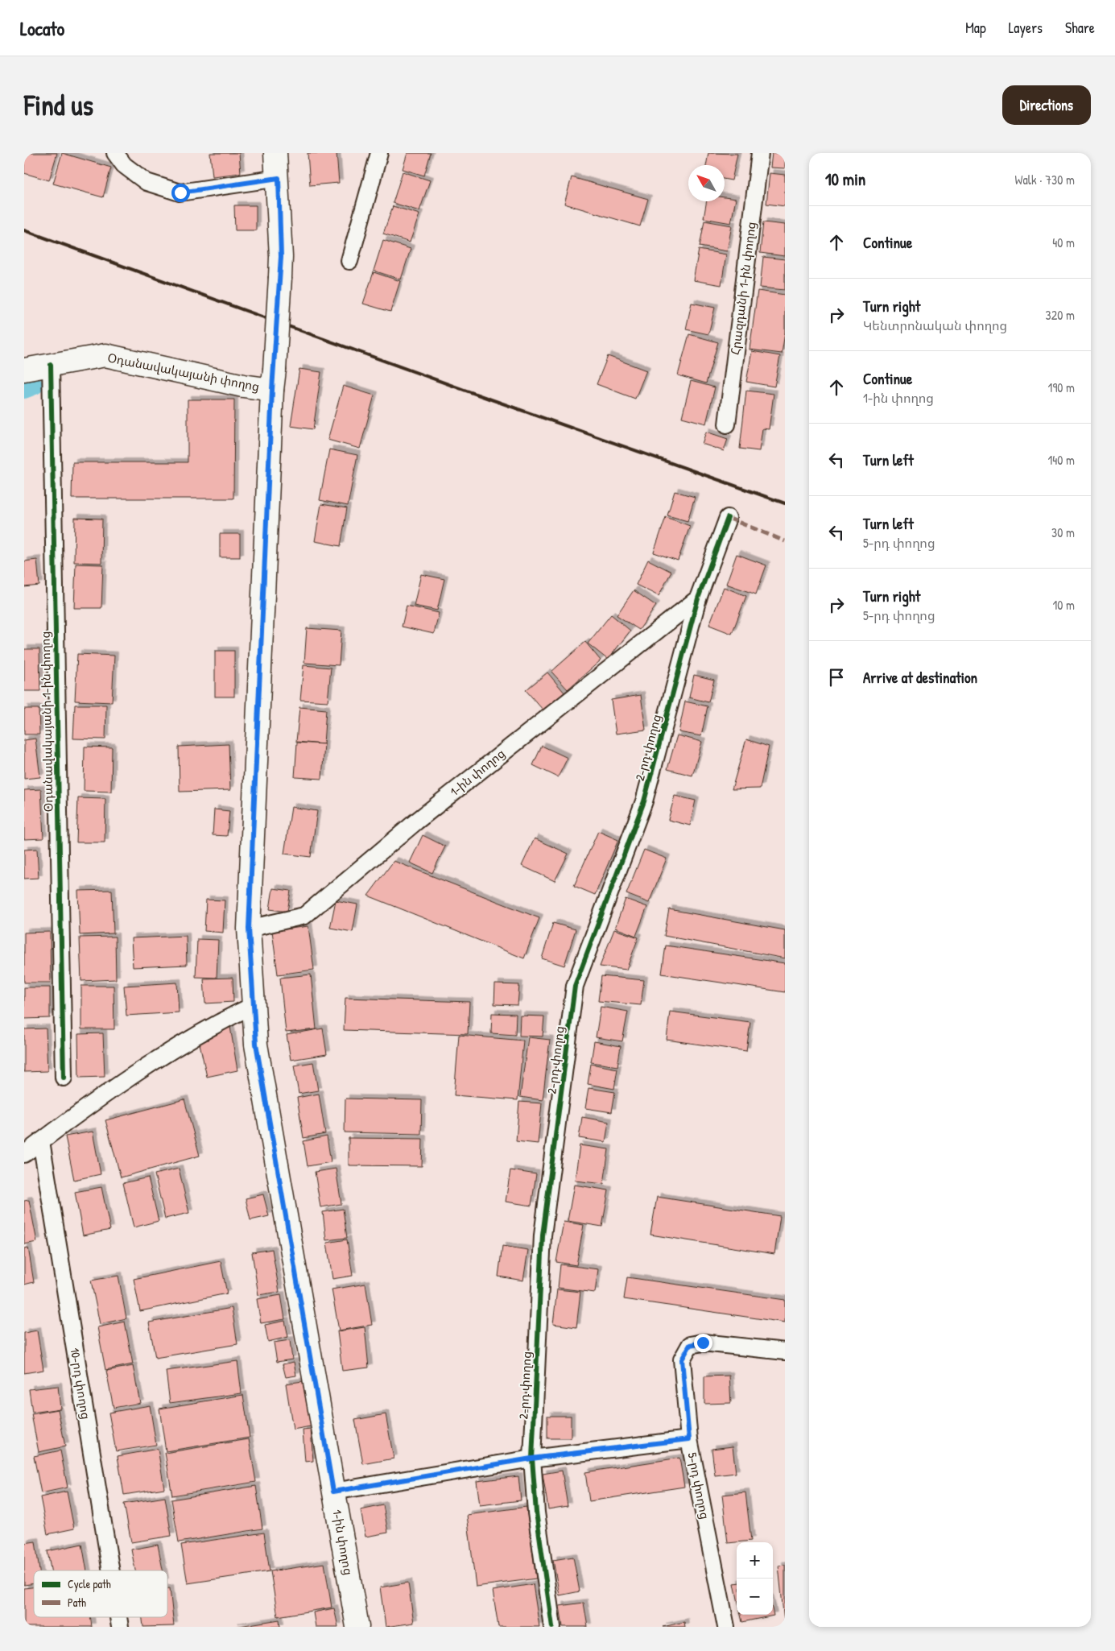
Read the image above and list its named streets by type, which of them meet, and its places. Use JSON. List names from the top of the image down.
{
  "streets": {
    "main road": ["Օդանավակայանի փողոց", "1-ին փողոց"],
    "street": [
      "Հրազդանի 1-ին փողոց",
      "Օդանավակայանի 1-ին փողոց",
      "2-րդ փողոց",
      "10-րդ փողոց",
      "5-րդ փողոց"
    ]
  },
  "crossings": [
    ["Օդանավակայանի փողոց", "Օդանավակայանի 1-ին փողոց"],
    ["Օդանավակայանի փողոց", "1-ին փողոց"],
    ["2-րդ փողոց", "1-ին փողոց"]
  ],
  "legend": ["Cycle path", "Path"],
  "north": "top left",
  "page": {
    "header": "Locato",
    "nav": ["Map", "Layers", "Share"],
    "buttons": "Directions",
    "title": "Find us",
    "heading": ["10 min", "Walk · 730 m"],
    "list": [
      ["Continue", "40 m"],
      ["Turn right", "Կենտրոնական փողոց", "320 m"],
      ["Continue", "1-ին փողոց", "190 m"],
      ["Turn left", "140 m"],
      ["Turn left", "5-րդ փողոց", "30 m"],
      ["Turn right", "5-րդ փողոց", "10 m"],
      "Arrive at destination"
    ],
    "map_buttons": ["+", "−"]
  }
}
